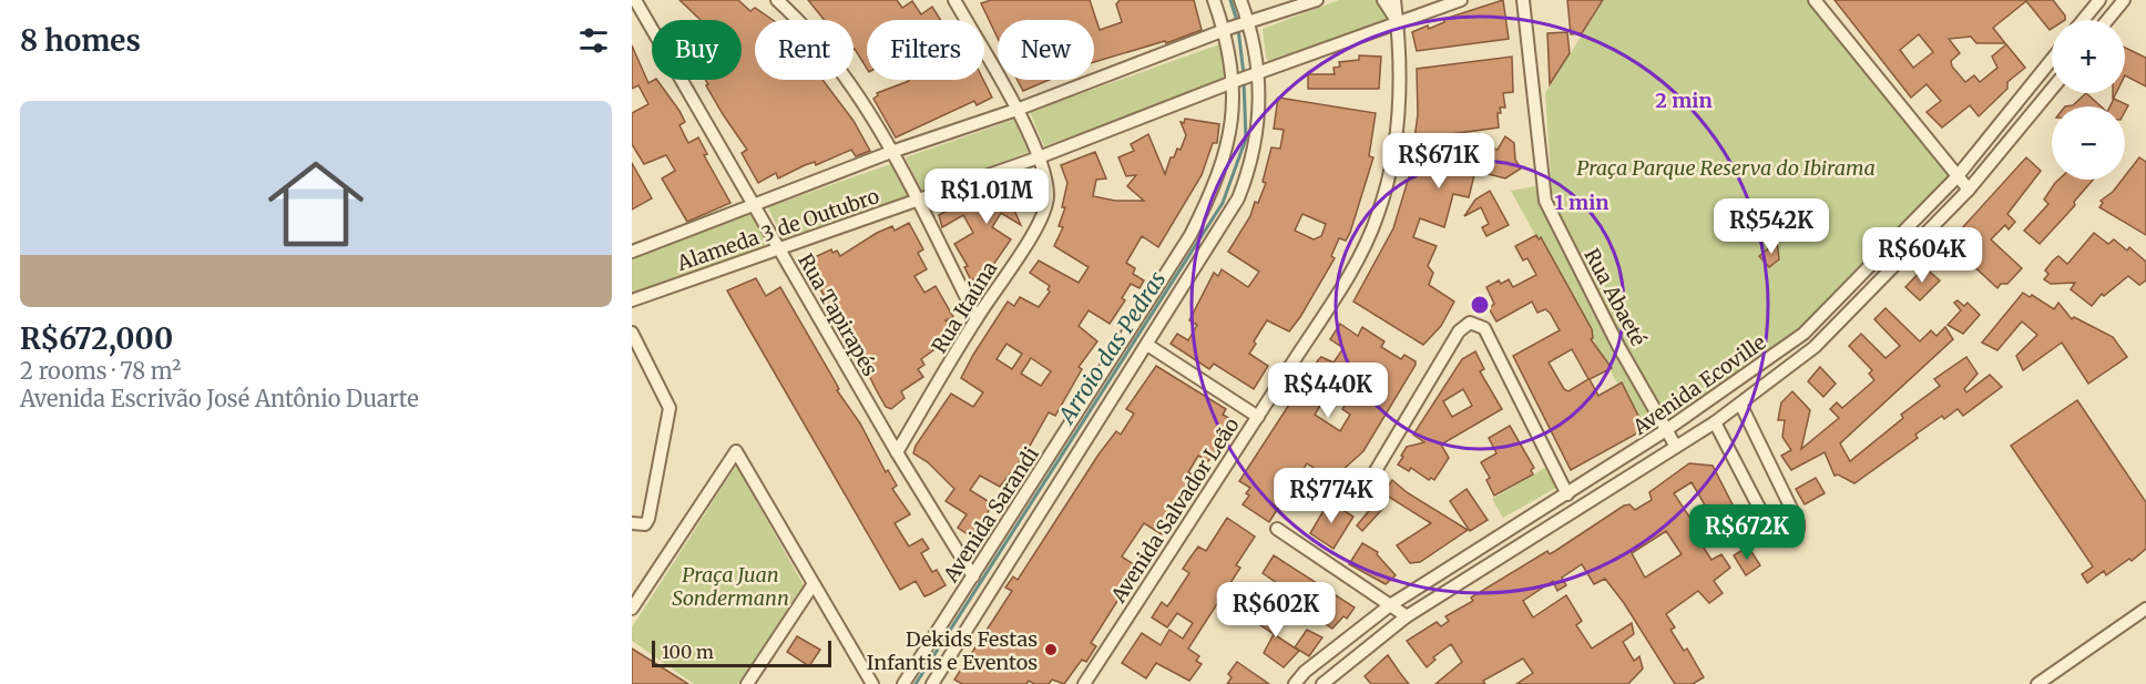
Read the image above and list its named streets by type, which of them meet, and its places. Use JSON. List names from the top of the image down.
{
  "streets": {
    "street": [
      "Alameda 3 de Outubro",
      "Rua Abaeté",
      "Rua Itaúna",
      "Rua Tapirapés",
      "Avenida Ecoville",
      "Avenida Salvador Leão",
      "Avenida Sarandi"
    ]
  },
  "crossings": [
    ["Alameda 3 de Outubro", "Rua Itaúna"],
    ["Alameda 3 de Outubro", "Rua Tapirapés"],
    ["Alameda 3 de Outubro", "Avenida Salvador Leão"],
    ["Alameda 3 de Outubro", "Avenida Sarandi"],
    ["Rua Abaeté", "Avenida Ecoville"],
    ["Rua Itaúna", "Rua Tapirapés"],
    ["Rua Tapirapés", "Avenida Sarandi"]
  ],
  "water": ["Arroio das Pedras"],
  "parks": ["Praça Parque Reserva do Ibirama", "Praça Juan Sondermann"],
  "places": ["Dekids Festas Infantis e Eventos"],
  "scale_bar": "100 m",
  "page": {
    "heading": "8 homes",
    "map_buttons": ["+", "−"],
    "chip": [
      "Buy",
      "Rent",
      "Filters",
      "New"
    ],
    "list": [
      {
        "name": "R$672,000",
        "note": "2 rooms · 78 m² · Avenida Escrivão José Antônio Duarte"
      }
    ],
    "price": [
      "R$671K",
      "R$1.01M",
      "R$542K",
      "R$604K",
      "R$440K",
      "R$774K",
      "R$672K",
      "R$602K"
    ],
    "scale": "100 m"
  },
  "rings": ["2 min", "1 min"]
}
